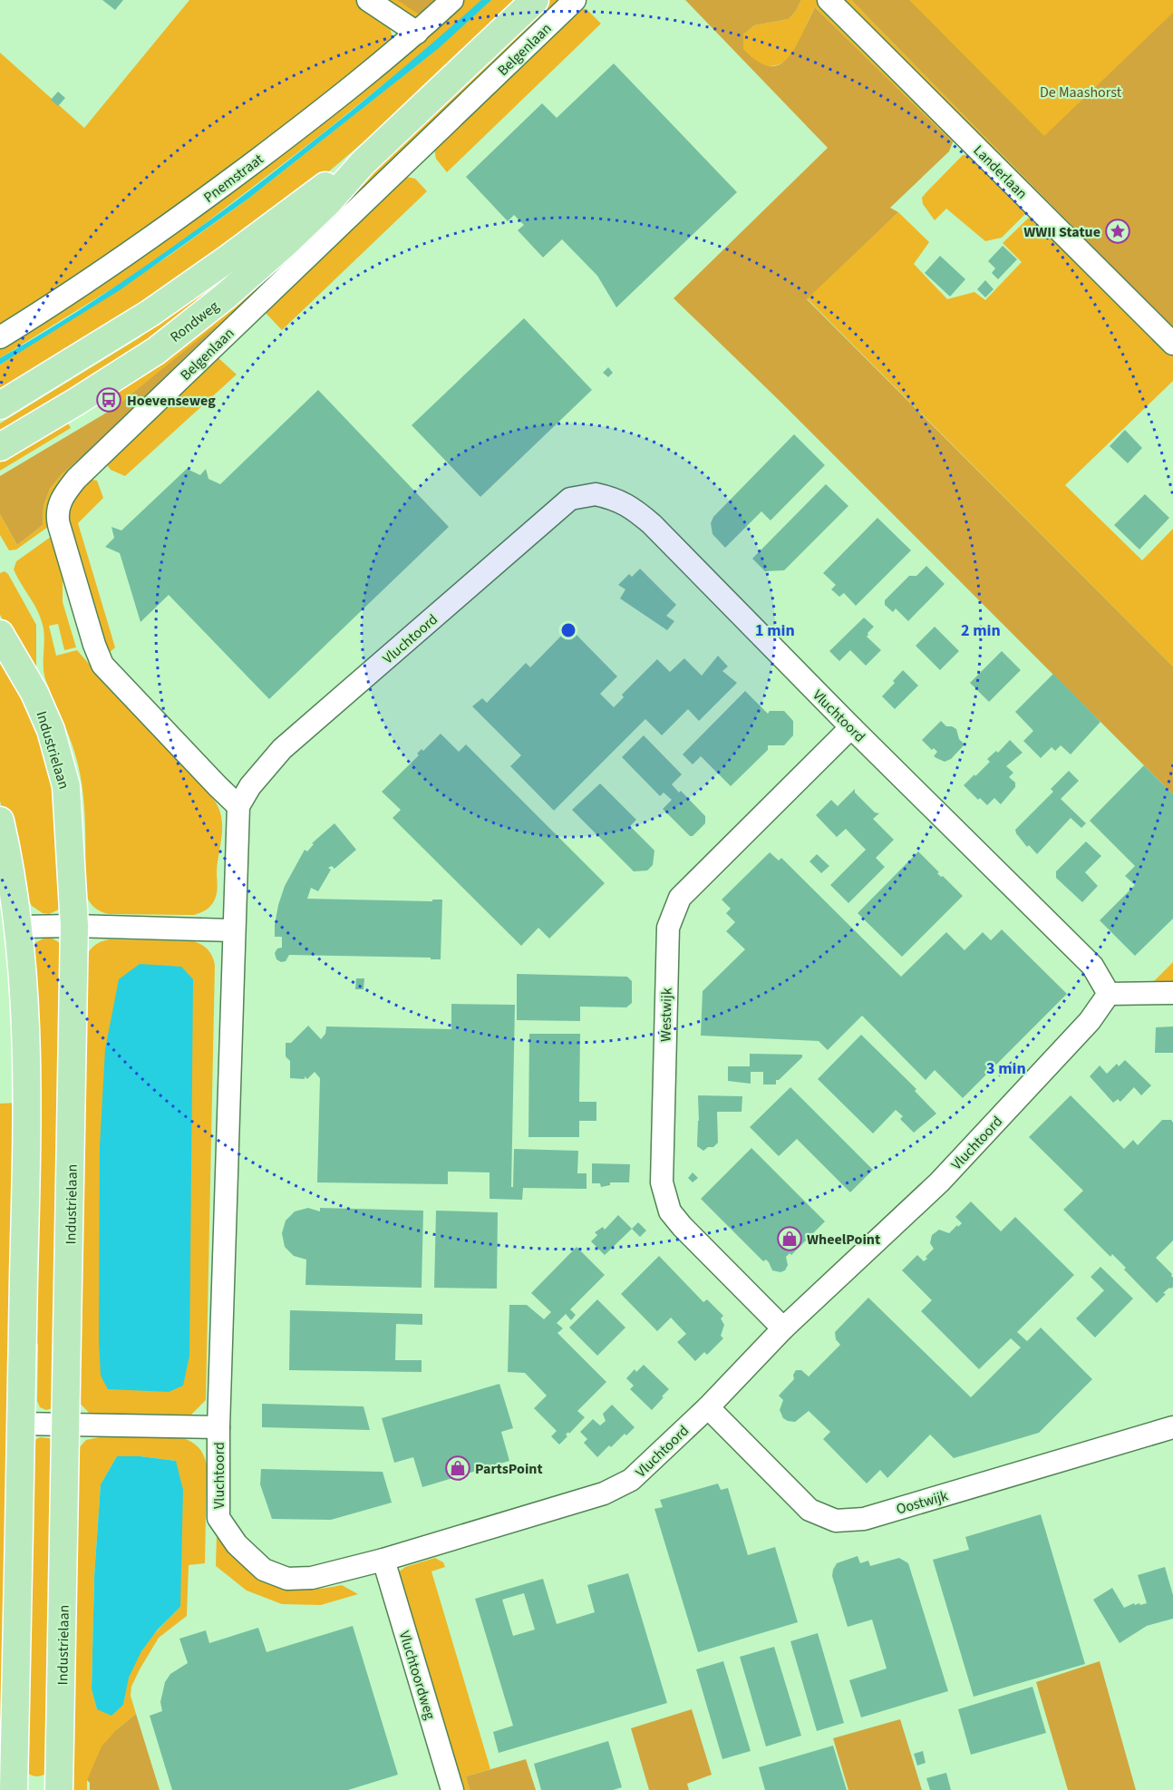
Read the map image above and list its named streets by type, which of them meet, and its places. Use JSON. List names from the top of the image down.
{
  "streets": {
    "main road": ["Rondweg", "Industrielaan"],
    "street": [
      "Belgenlaan",
      "Landerlaan",
      "Pnemstraat",
      "Vluchtoord",
      "Westwijk",
      "Oostwijk",
      "Vluchtoordweg"
    ]
  },
  "crossings": [
    ["Belgenlaan", "Vluchtoord"],
    ["Vluchtoord", "Westwijk"],
    ["Vluchtoord", "Oostwijk"],
    ["Vluchtoord", "Vluchtoordweg"]
  ],
  "parks": ["De Maashorst"],
  "places": {
    "place": ["WWII Statue"],
    "bus stop": ["Hoevenseweg"],
    "shop": ["WheelPoint", "PartsPoint"]
  },
  "rings": ["1 min", "2 min", "3 min"]
}
